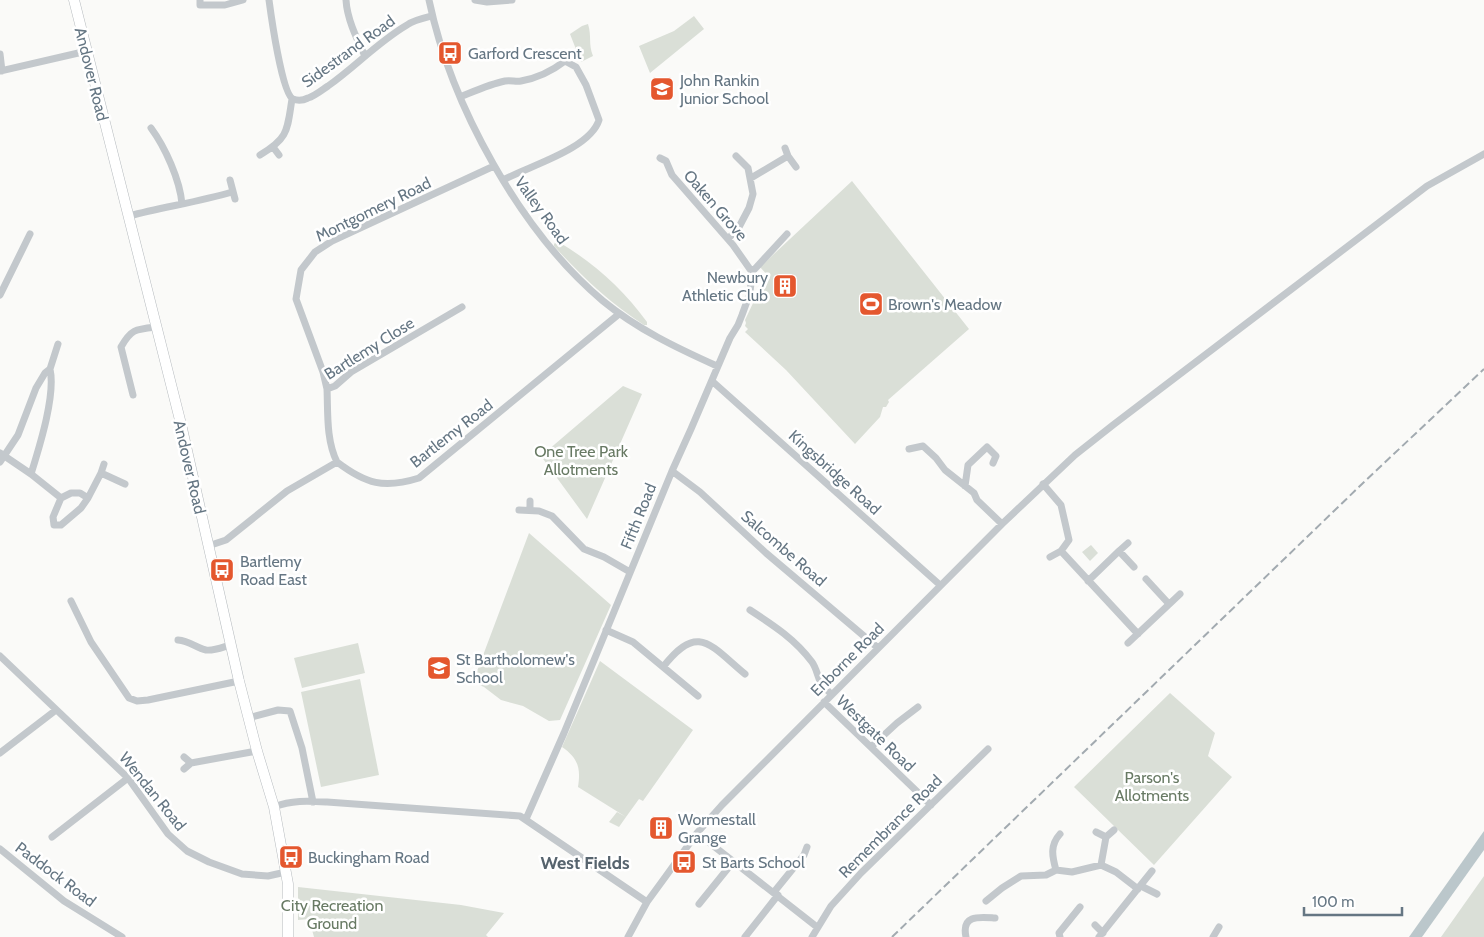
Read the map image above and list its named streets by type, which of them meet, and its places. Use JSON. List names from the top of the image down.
{
  "streets": {
    "main road": ["Andover Road"],
    "street": [
      "Sidestrand Road",
      "Oaken Grove",
      "Montgomery Road",
      "Valley Road",
      "Bartlemy Close",
      "Bartlemy Road",
      "Kingsbridge Road",
      "Fifth Road",
      "Salcombe Road",
      "Enborne Road",
      "Westgate Road",
      "Wendan Road",
      "Remembrance Road",
      "Paddock Road"
    ]
  },
  "crossings": [
    ["Sidestrand Road", "Valley Road"],
    ["Andover Road", "Wendan Road"],
    ["Oaken Grove", "Fifth Road"],
    ["Montgomery Road", "Valley Road"],
    ["Montgomery Road", "Bartlemy Close"],
    ["Valley Road", "Bartlemy Road"],
    ["Valley Road", "Fifth Road"],
    ["Bartlemy Close", "Bartlemy Road"],
    ["Kingsbridge Road", "Fifth Road"],
    ["Kingsbridge Road", "Enborne Road"],
    ["Fifth Road", "Salcombe Road"],
    ["Salcombe Road", "Enborne Road"],
    ["Enborne Road", "Westgate Road"],
    ["Westgate Road", "Remembrance Road"]
  ],
  "districts": ["West Fields"],
  "parks": ["One Tree Park Allotments", "Parson's Allotments", "City Recreation Ground"],
  "places": {
    "bus stop": [
      "Garford Crescent",
      "Bartlemy Road East",
      "Buckingham Road",
      "St Barts School"
    ],
    "school or university": ["John Rankin Junior School", "St Bartholomew's School"],
    "building": ["Newbury Athletic Club", "Wormestall Grange"],
    "sports": ["Brown's Meadow"]
  },
  "scale_bar": "100 m"
}
